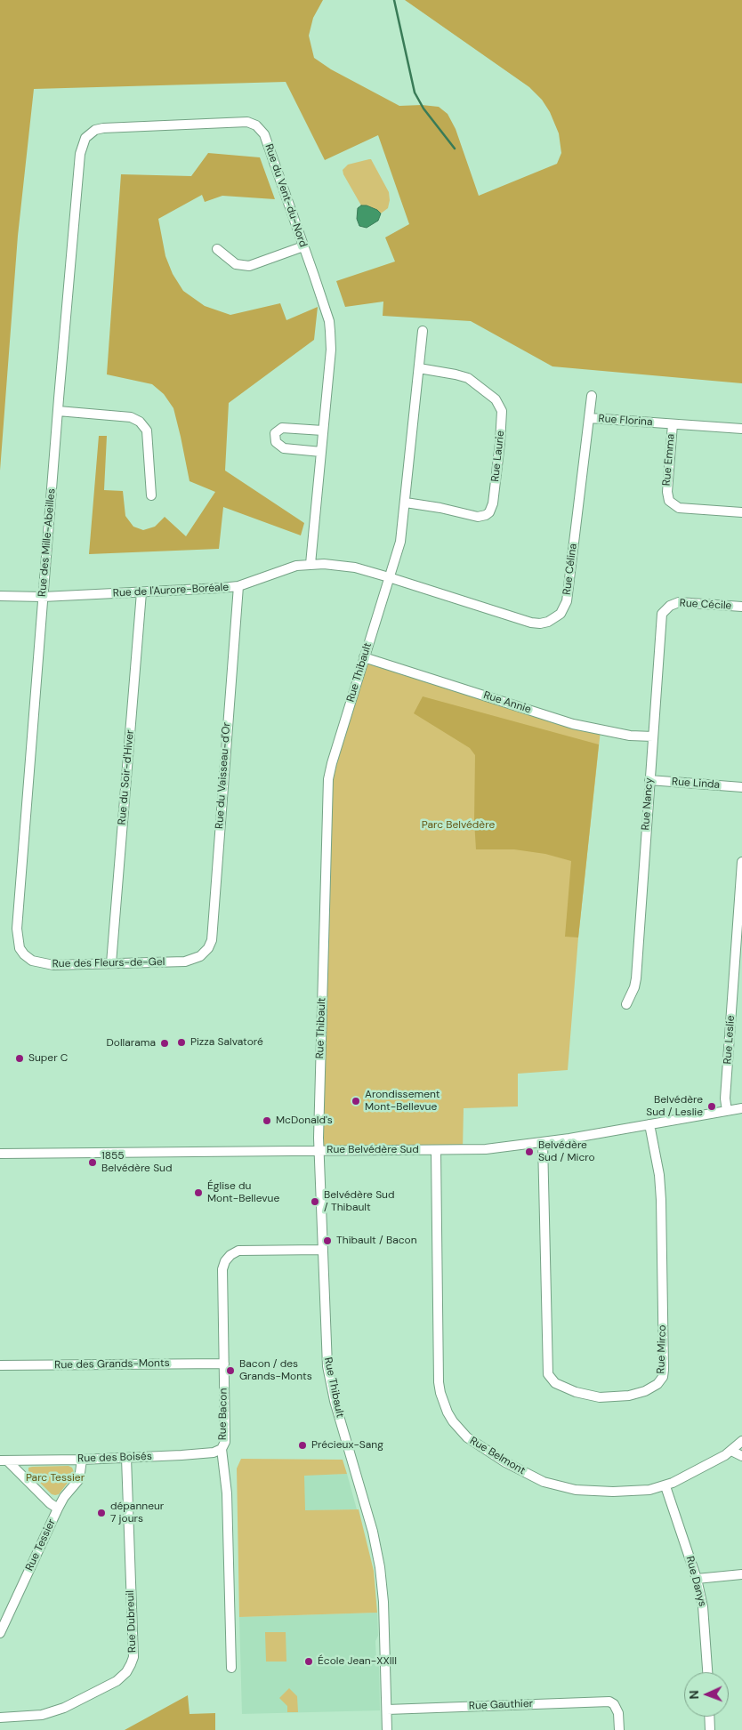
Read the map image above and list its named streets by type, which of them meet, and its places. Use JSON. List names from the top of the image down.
{
  "streets": {
    "street": [
      "Rue du Vent-du-Nord",
      "Rue Florina",
      "Rue Laurie",
      "Rue Emma",
      "Rue des Mille-Abeilles",
      "Rue Célina",
      "Rue de l'Aurore-Boréale",
      "Rue Cécile",
      "Rue Thibault",
      "Rue Annie",
      "Rue du Vaisseau-d'Or",
      "Rue du Soir-d'Hiver",
      "Rue Linda",
      "Rue Nancy",
      "Rue des Fleurs-de-Gel",
      "Rue Leslie",
      "Rue Belvédère Sud",
      "Rue Mirco",
      "Rue des Grands-Monts",
      "Rue Bacon",
      "Rue Belmont",
      "Rue des Boisés",
      "Rue Tessier",
      "Rue Danys",
      "Rue Dubreuil",
      "Rue Gauthier"
    ]
  },
  "crossings": [
    ["Rue du Vent-du-Nord", "Rue des Mille-Abeilles"],
    ["Rue du Vent-du-Nord", "Rue de l'Aurore-Boréale"],
    ["Rue Florina", "Rue Emma"],
    ["Rue Florina", "Rue Célina"],
    ["Rue Laurie", "Rue Thibault"],
    ["Rue des Mille-Abeilles", "Rue de l'Aurore-Boréale"],
    ["Rue des Mille-Abeilles", "Rue des Fleurs-de-Gel"],
    ["Rue Célina", "Rue de l'Aurore-Boréale"],
    ["Rue Célina", "Rue Thibault"],
    ["Rue de l'Aurore-Boréale", "Rue Thibault"],
    ["Rue de l'Aurore-Boréale", "Rue du Vaisseau-d'Or"],
    ["Rue de l'Aurore-Boréale", "Rue du Soir-d'Hiver"],
    ["Rue Cécile", "Rue Nancy"],
    ["Rue Thibault", "Rue Annie"],
    ["Rue Thibault", "Rue Belvédère Sud"],
    ["Rue Thibault", "Rue Bacon"],
    ["Rue Thibault", "Rue Gauthier"],
    ["Rue Annie", "Rue Nancy"],
    ["Rue du Vaisseau-d'Or", "Rue des Fleurs-de-Gel"],
    ["Rue du Soir-d'Hiver", "Rue des Fleurs-de-Gel"],
    ["Rue Linda", "Rue Nancy"],
    ["Rue Leslie", "Rue Belvédère Sud"],
    ["Rue Belvédère Sud", "Rue Mirco"],
    ["Rue Belvédère Sud", "Rue Belmont"],
    ["Rue des Grands-Monts", "Rue Bacon"],
    ["Rue Bacon", "Rue des Boisés"],
    ["Rue Belmont", "Rue Danys"],
    ["Rue des Boisés", "Rue Tessier"],
    ["Rue des Boisés", "Rue Dubreuil"]
  ],
  "parks": ["Parc Belvédère", "Parc Tessier"],
  "places": [
    "Pizza Salvatoré",
    "Dollarama",
    "Super C",
    "Arondissement Mont-Bellevue",
    "Belvédère Sud / Leslie",
    "McDonald's",
    "Belvédère Sud / Micro",
    "1855 Belvédère Sud",
    "Église du Mont-Bellevue",
    "Belvédère Sud / Thibault",
    "Thibault / Bacon",
    "Bacon / des Grands-Monts",
    "Précieux-Sang",
    "dépanneur 7 jours",
    "École Jean-XXIII"
  ],
  "north": "left"
}
